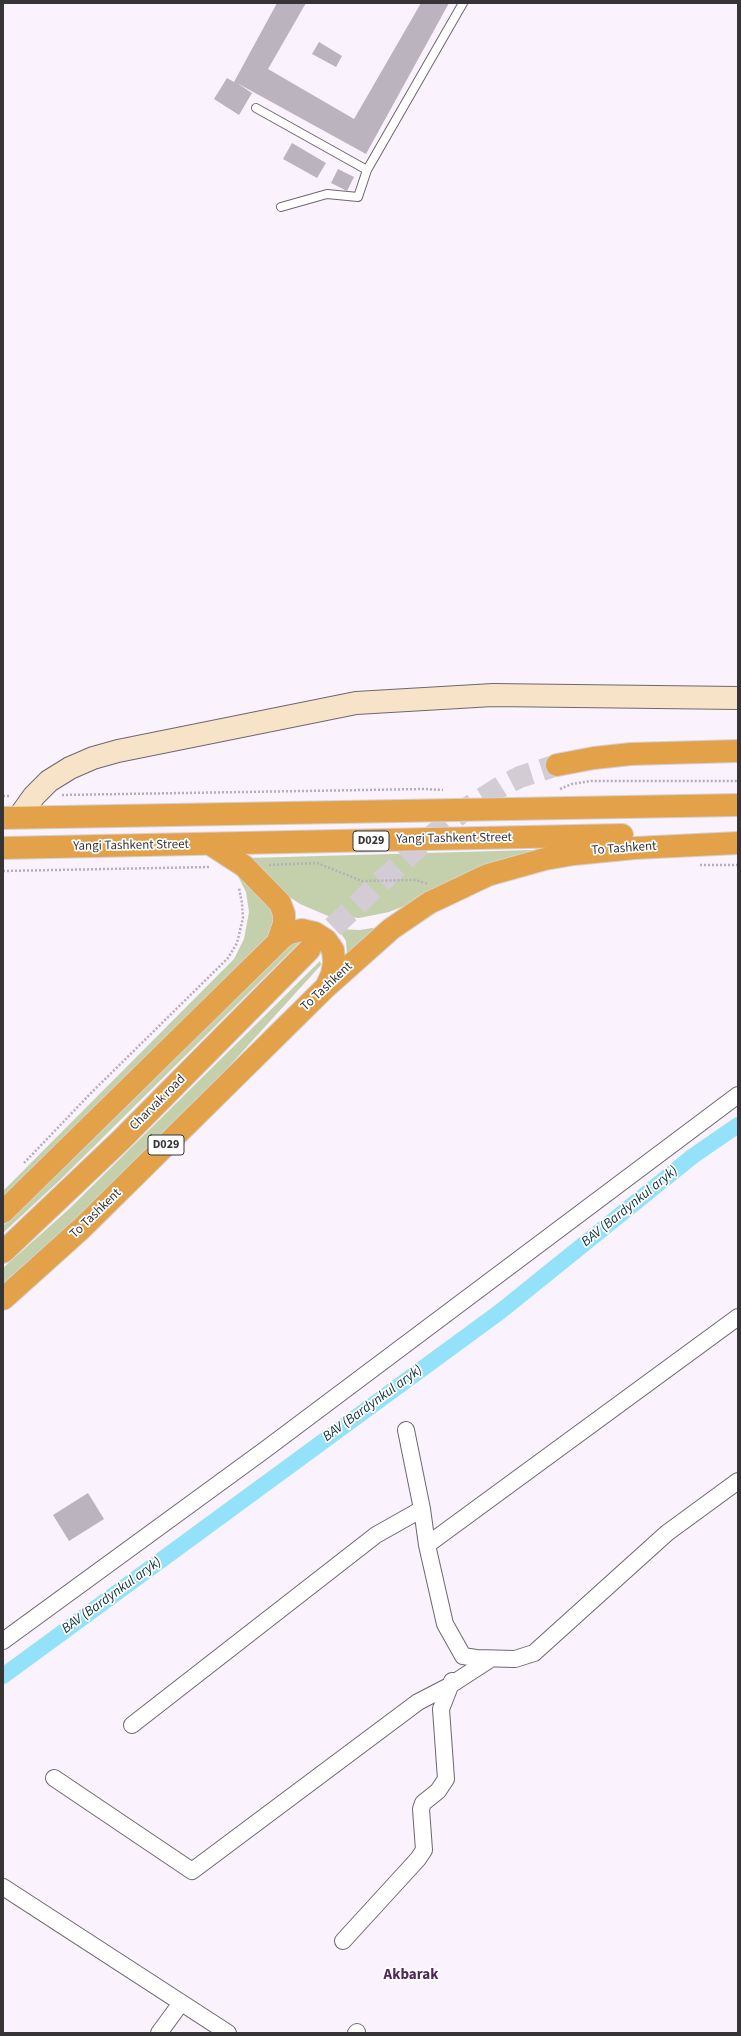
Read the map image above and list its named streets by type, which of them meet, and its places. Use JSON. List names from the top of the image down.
{
  "streets": {
    "highway": [
      "Yangi Tashkent Street",
      "D029",
      "To Tashkent",
      "Charvak road"
    ]
  },
  "districts": ["Akbarak"],
  "water": ["BAV (Bardynkul aryk)"]
}
